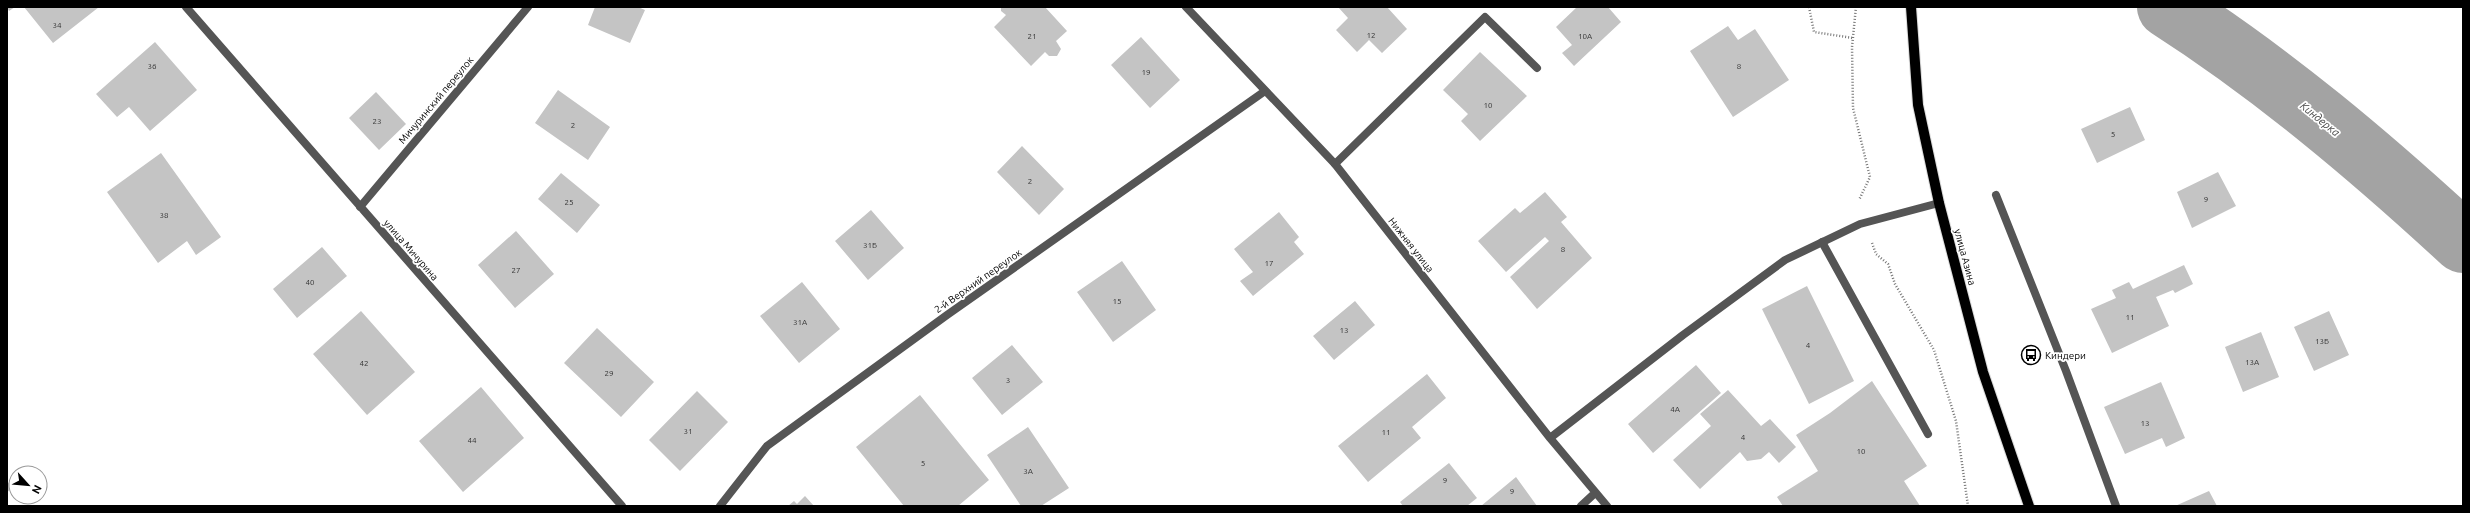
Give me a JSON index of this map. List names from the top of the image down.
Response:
{
  "streets": {
    "main road": ["улица Азина"],
    "street": [
      "Мичуринский переулок",
      "Нижняя улица",
      "улица Мичурина",
      "2-й Верхний переулок"
    ]
  },
  "crossings": [
    ["Мичуринский переулок", "улица Мичурина"],
    ["Нижняя улица", "2-й Верхний переулок"]
  ],
  "water": ["Киндерка"],
  "places": {
    "bus stop": ["Киндери"]
  },
  "house_numbers": [
    "34",
    "12",
    "21",
    "10А",
    "36",
    "8",
    "19",
    "10",
    "23",
    "2",
    "5",
    "2",
    "9",
    "25",
    "38",
    "31Б",
    "8",
    "17",
    "27",
    "40",
    "15",
    "11",
    "31А",
    "13",
    "13Б",
    "4",
    "13А",
    "42",
    "29",
    "3",
    "4А",
    "13",
    "31",
    "11",
    "4",
    "44",
    "10",
    "5",
    "3А",
    "9",
    "9"
  ],
  "north": "bottom right"
}
